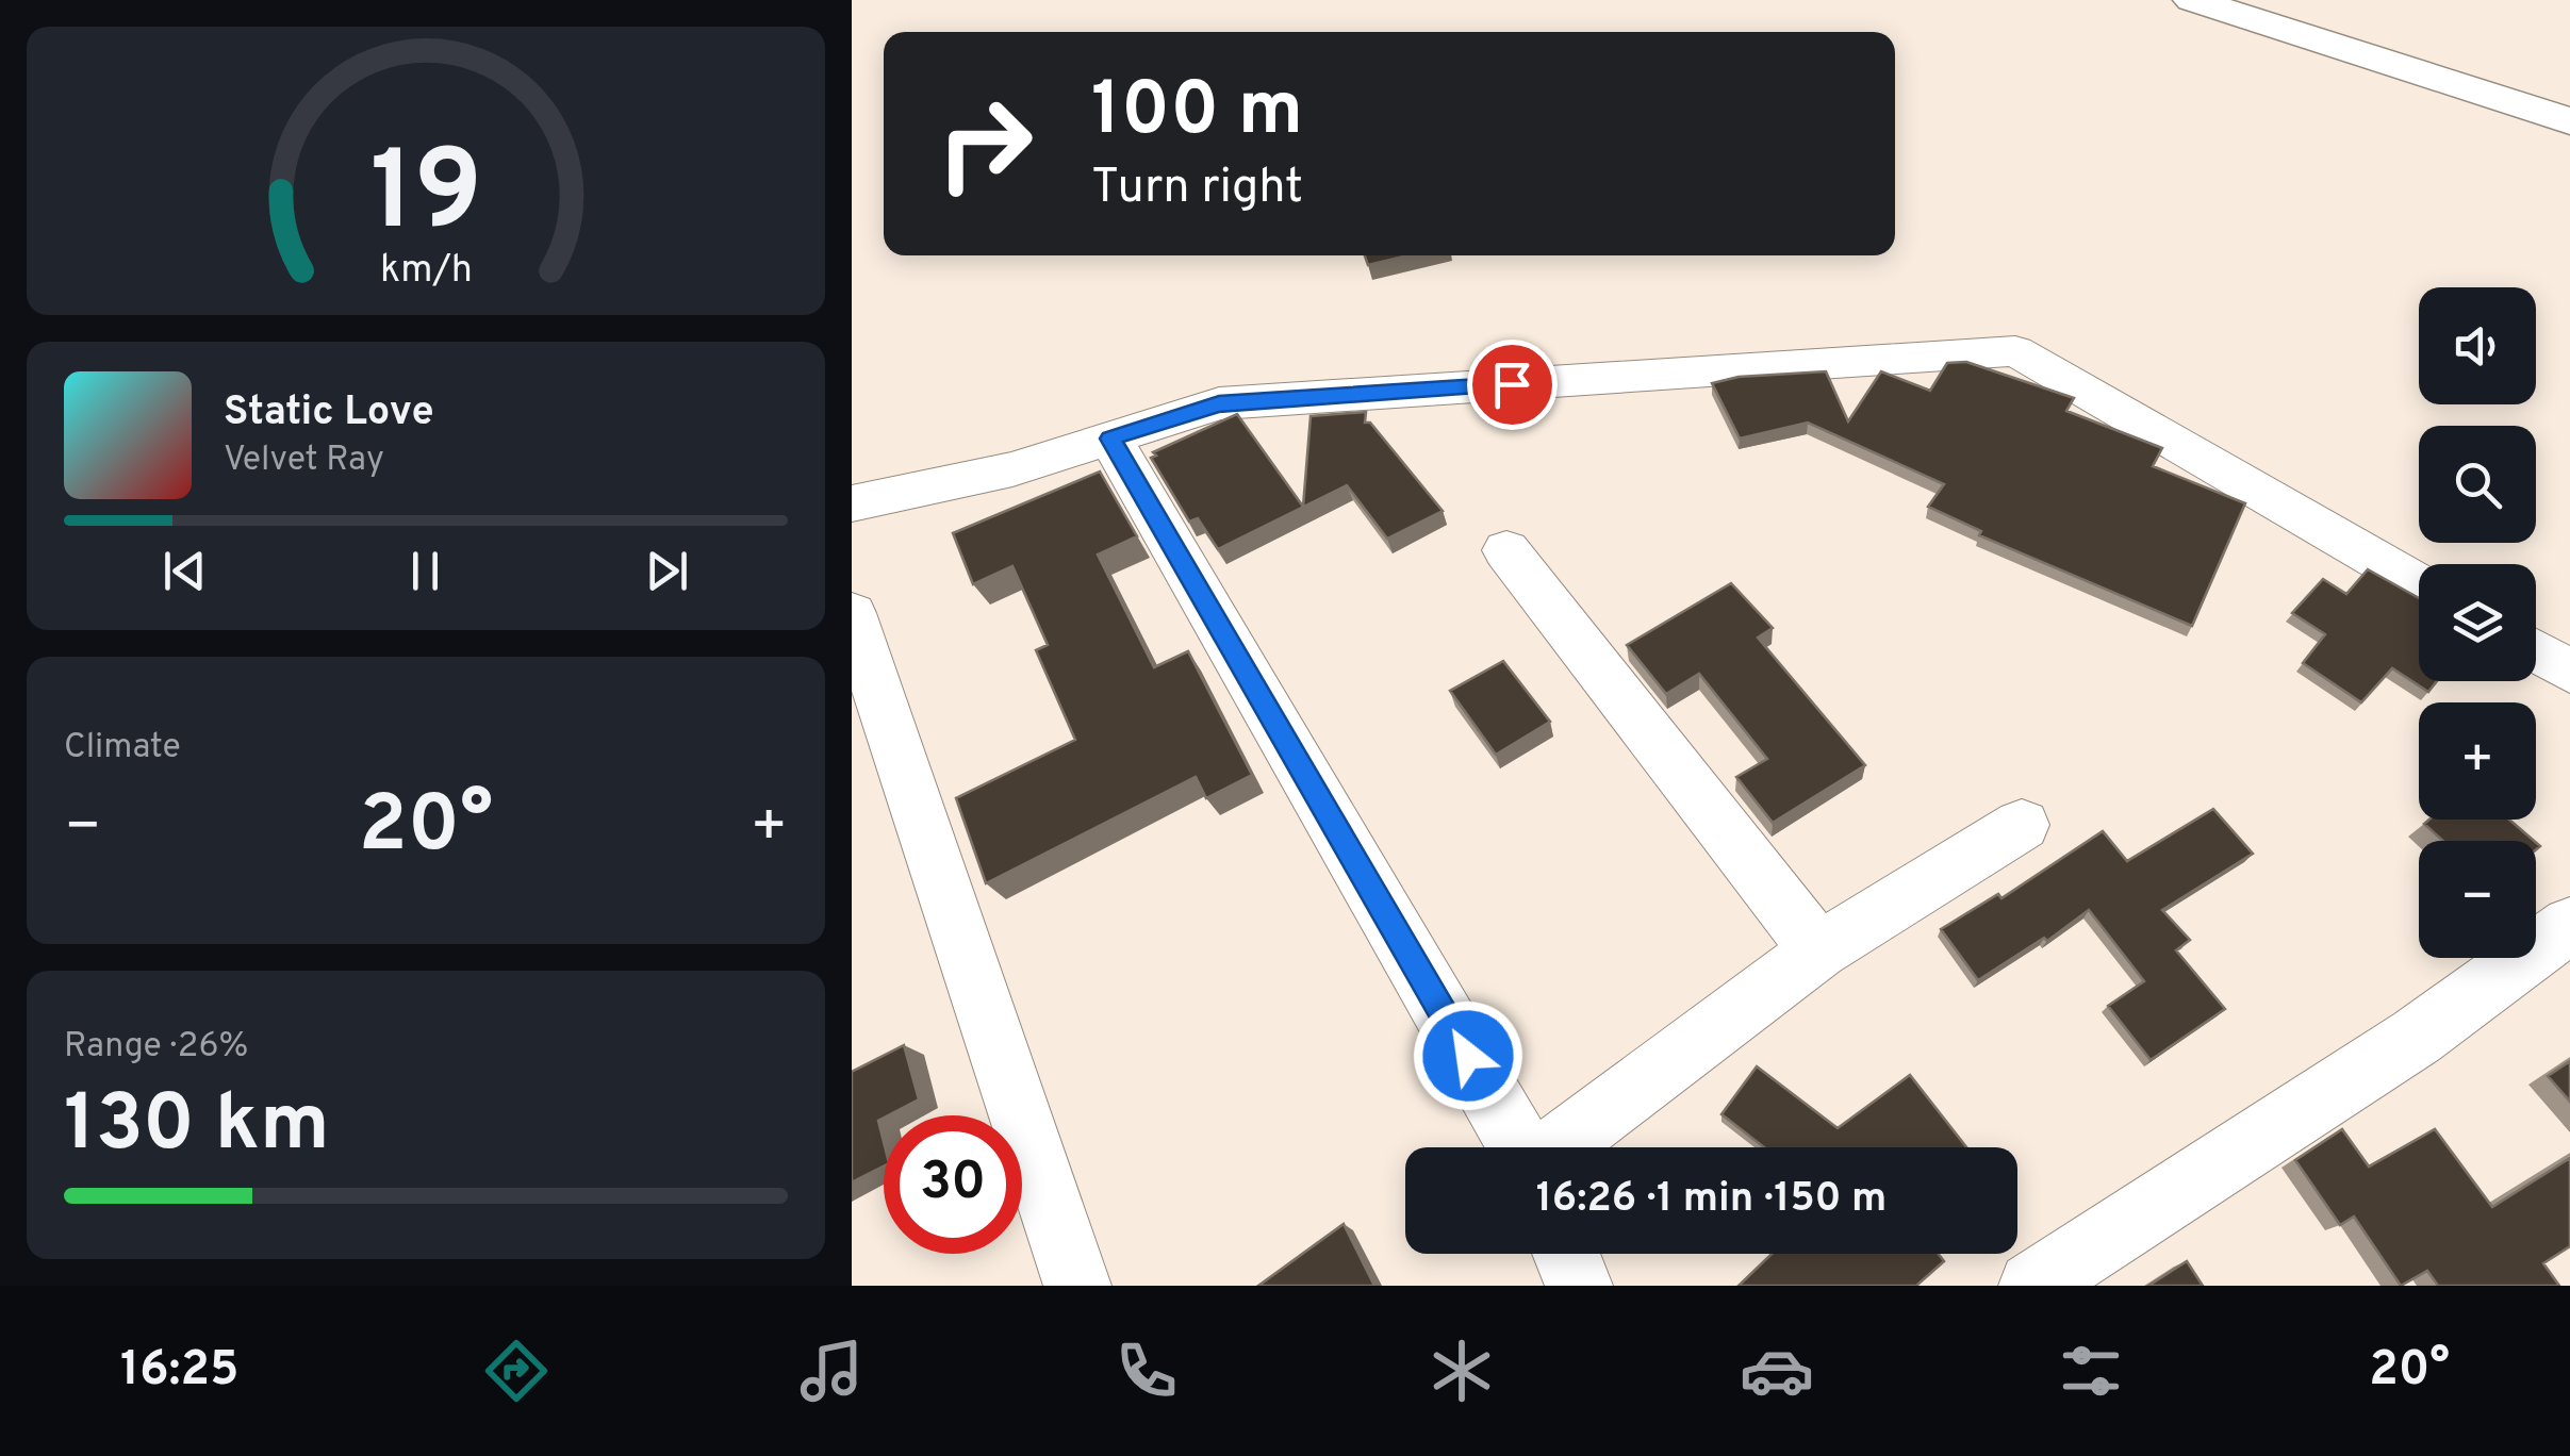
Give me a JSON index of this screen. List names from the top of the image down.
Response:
{
  "page": {
    "turn": ["100 m", "Turn right"],
    "map_buttons": ["+", "−"],
    "song": ["Static Love", "Velvet Ray"],
    "tile": [
      "Climate",
      ["Range · 26%", "130 km"]
    ],
    "heat": ["−", "20°", "+"],
    "limit": "30",
    "trip": "16:26 · 1 min · 150 m",
    "tabs": ["16:25", "20°"],
    "gauge": ["19", "km/h"]
  }
}
